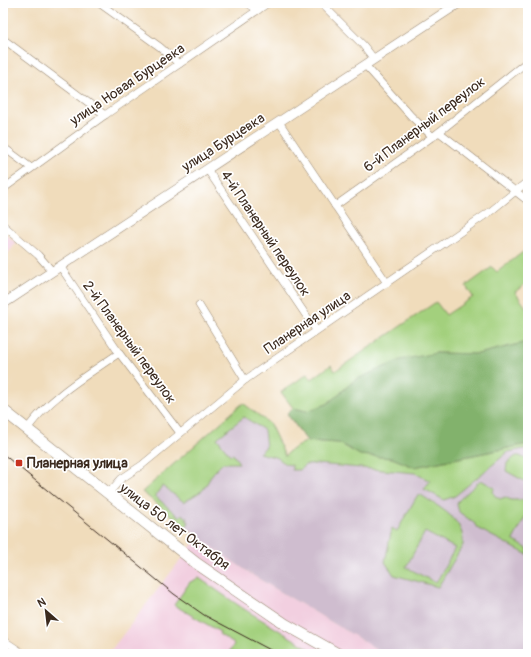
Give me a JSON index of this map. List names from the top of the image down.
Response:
{
  "streets": {
    "main road": ["улица 50 лет Октября"],
    "street": [
      "улица Новая Бурцевка",
      "6-й Планерный переулок",
      "улица Бурцевка",
      "4-й Планерный переулок",
      "Планерная улица",
      "2-й Планерный переулок"
    ]
  },
  "crossings": [
    ["улица Бурцевка", "4-й Планерный переулок"],
    ["улица Бурцевка", "2-й Планерный переулок"],
    ["4-й Планерный переулок", "Планерная улица"],
    ["Планерная улица", "2-й Планерный переулок"],
    ["Планерная улица", "улица 50 лет Октября"]
  ],
  "places": {
    "transit": ["Планерная улица"]
  },
  "north": "top left"
}
